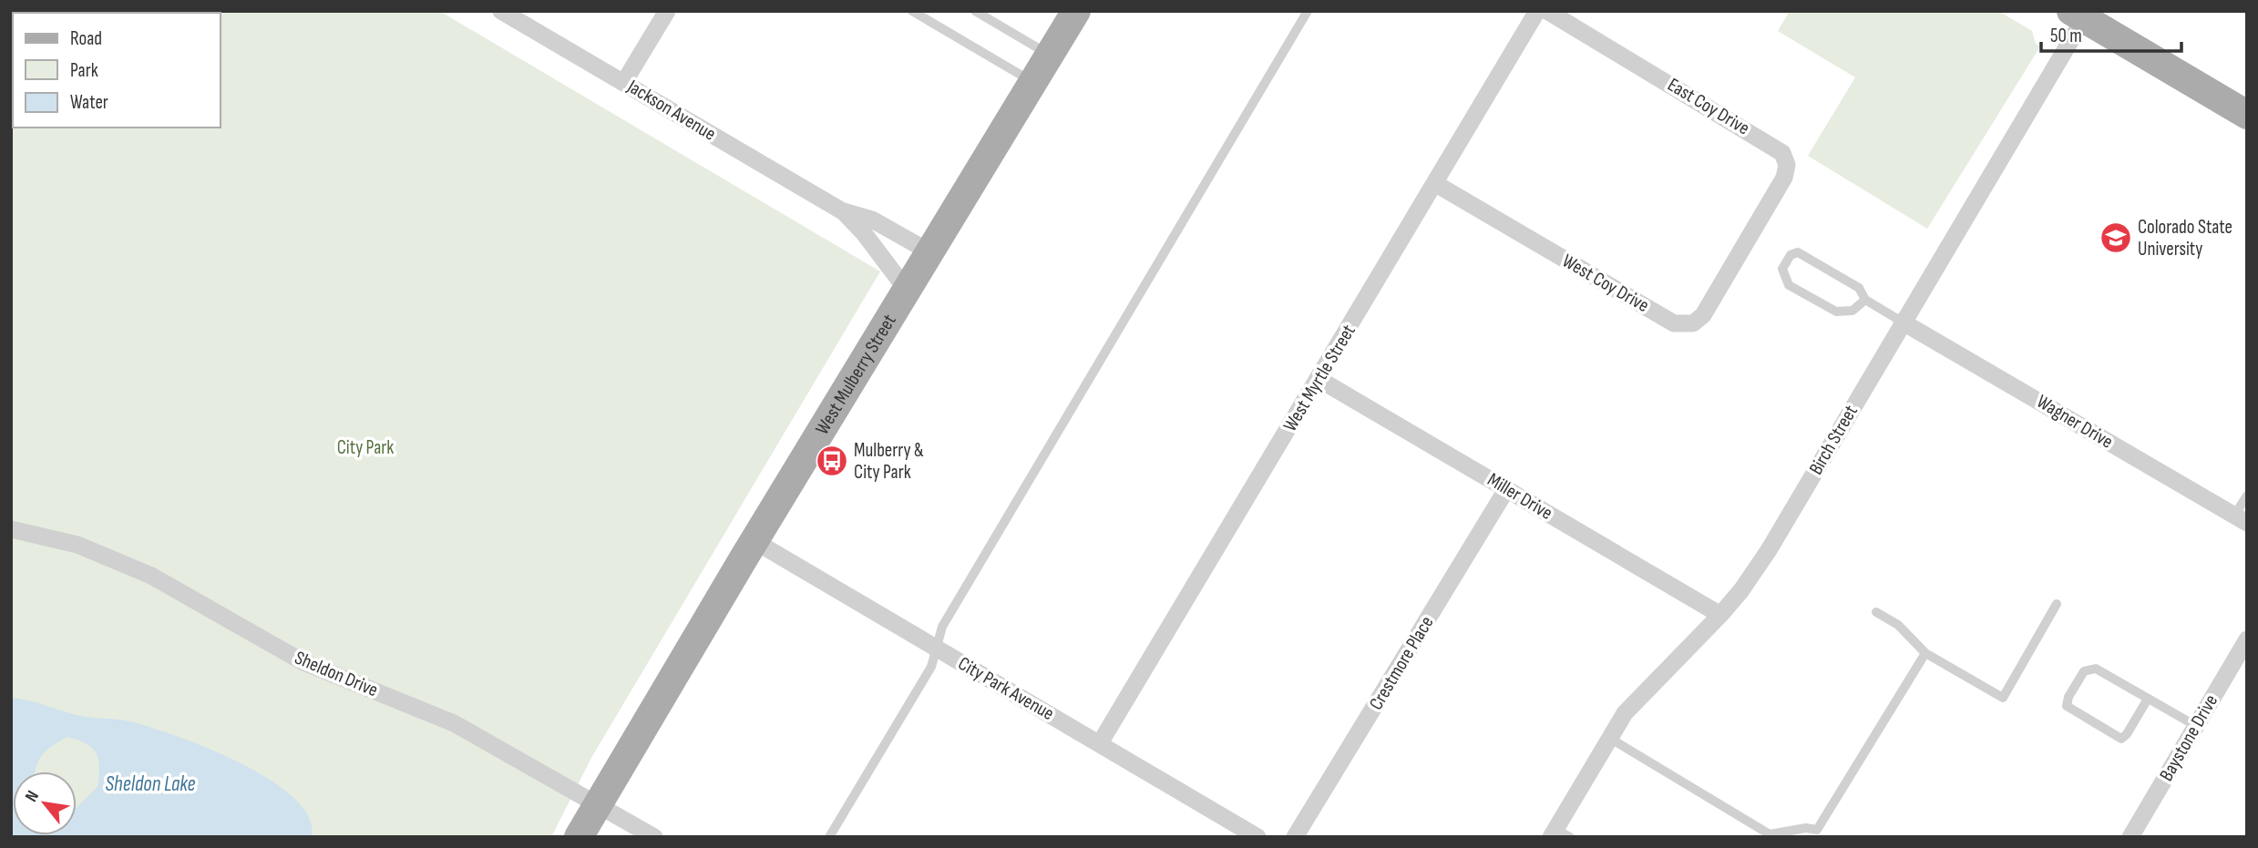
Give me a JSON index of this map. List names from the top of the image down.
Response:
{
  "streets": {
    "main road": ["West Mulberry Street"],
    "street": [
      "East Coy Drive",
      "Jackson Avenue",
      "West Coy Drive",
      "West Myrtle Street",
      "Wagner Drive",
      "Birch Street",
      "Miller Drive",
      "Crestmore Place",
      "Sheldon Drive",
      "City Park Avenue",
      "Baystone Drive"
    ]
  },
  "crossings": [
    ["East Coy Drive", "West Coy Drive"],
    ["Jackson Avenue", "West Mulberry Street"],
    ["West Coy Drive", "West Myrtle Street"],
    ["West Mulberry Street", "Sheldon Drive"],
    ["West Mulberry Street", "City Park Avenue"],
    ["West Myrtle Street", "Miller Drive"],
    ["West Myrtle Street", "City Park Avenue"],
    ["Wagner Drive", "Birch Street"],
    ["Birch Street", "Miller Drive"],
    ["Miller Drive", "Crestmore Place"]
  ],
  "water": ["Sheldon Lake"],
  "parks": ["City Park"],
  "places": {
    "school or university": ["Colorado State University"],
    "bus stop": ["Mulberry & City Park"]
  },
  "legend": ["Road", "Park", "Water"],
  "scale_bar": "50 m",
  "north": "top left"
}
